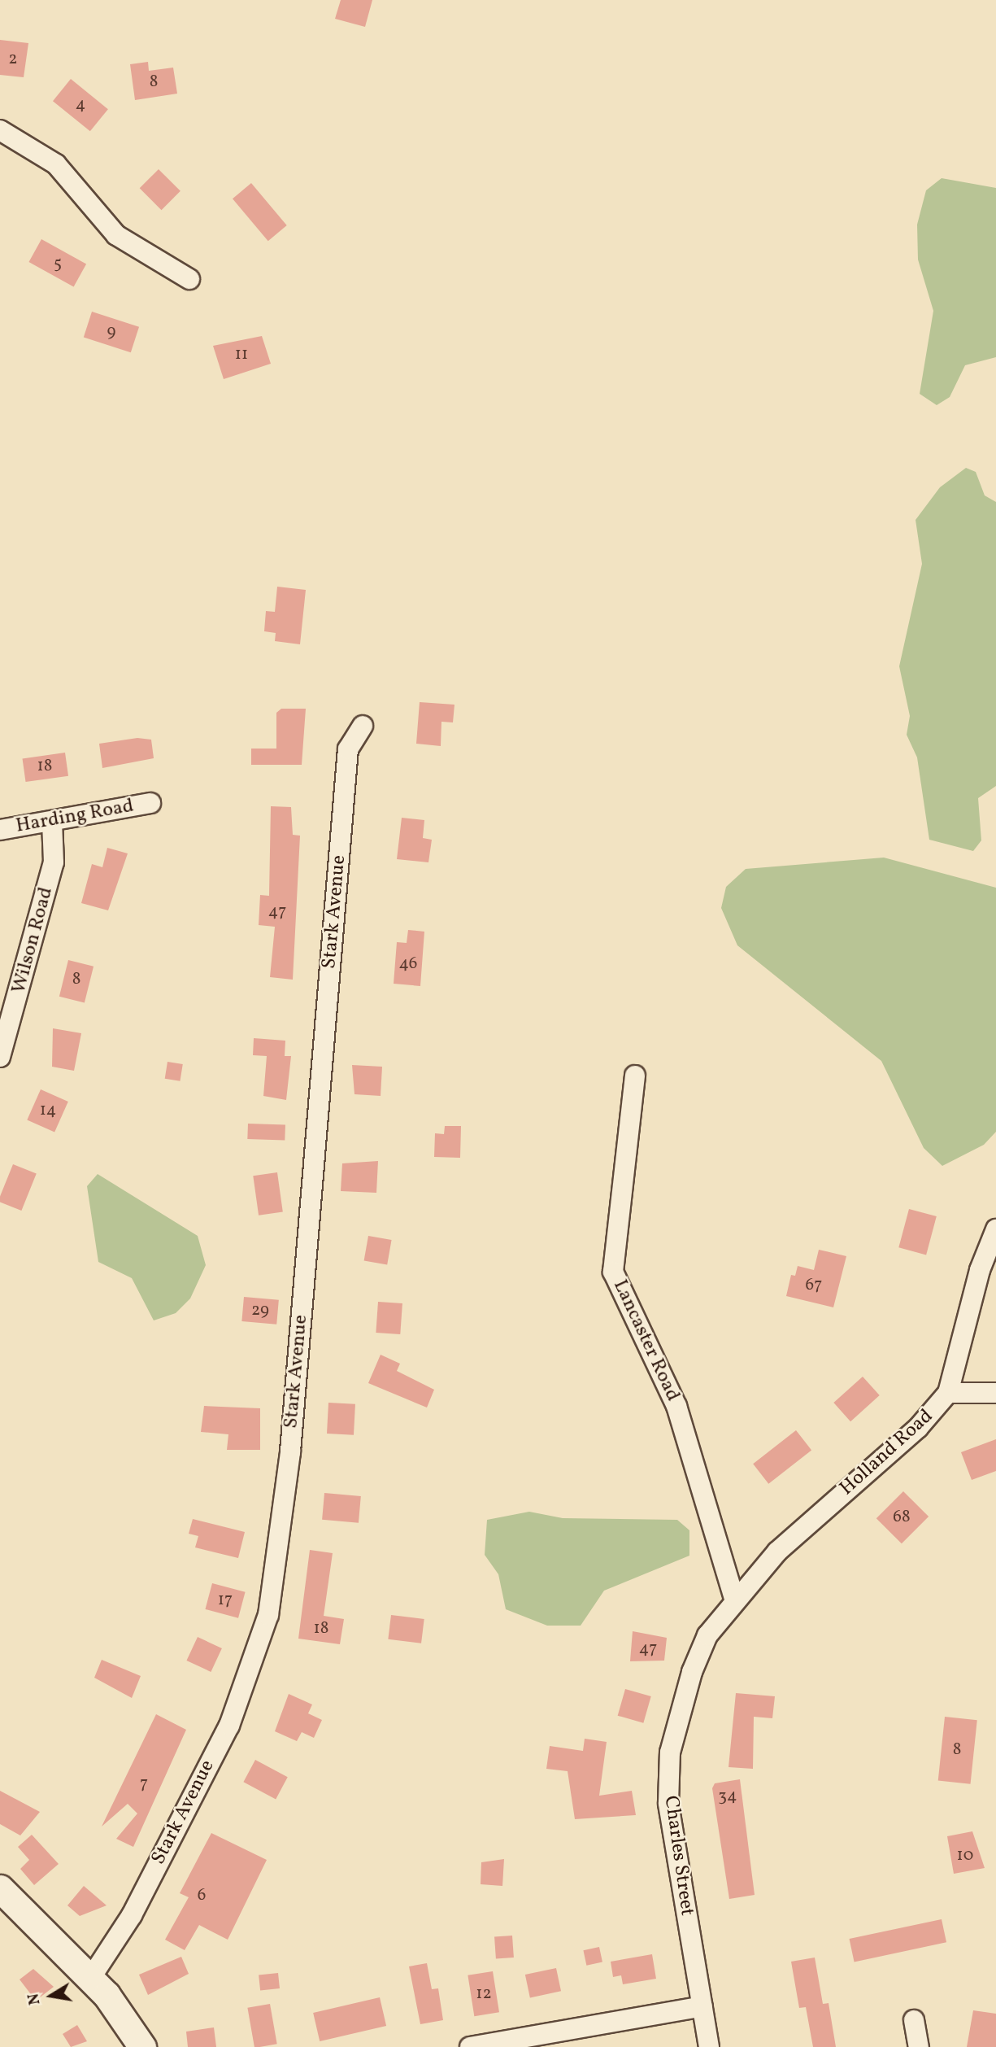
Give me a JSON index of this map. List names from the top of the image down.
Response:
{
  "streets": {
    "street": [
      "Harding Road",
      "Stark Avenue",
      "Wilson Road",
      "Lancaster Road",
      "Holland Road",
      "Charles Street"
    ]
  },
  "crossings": [
    ["Harding Road", "Wilson Road"],
    ["Lancaster Road", "Holland Road"],
    ["Holland Road", "Charles Street"]
  ],
  "house_numbers": [
    "2",
    "8",
    "4",
    "5",
    "9",
    "11",
    "18",
    "47",
    "46",
    "8",
    "14",
    "67",
    "29",
    "68",
    "17",
    "18",
    "47",
    "8",
    "7",
    "34",
    "10",
    "6",
    "12"
  ],
  "north": "left"
}
